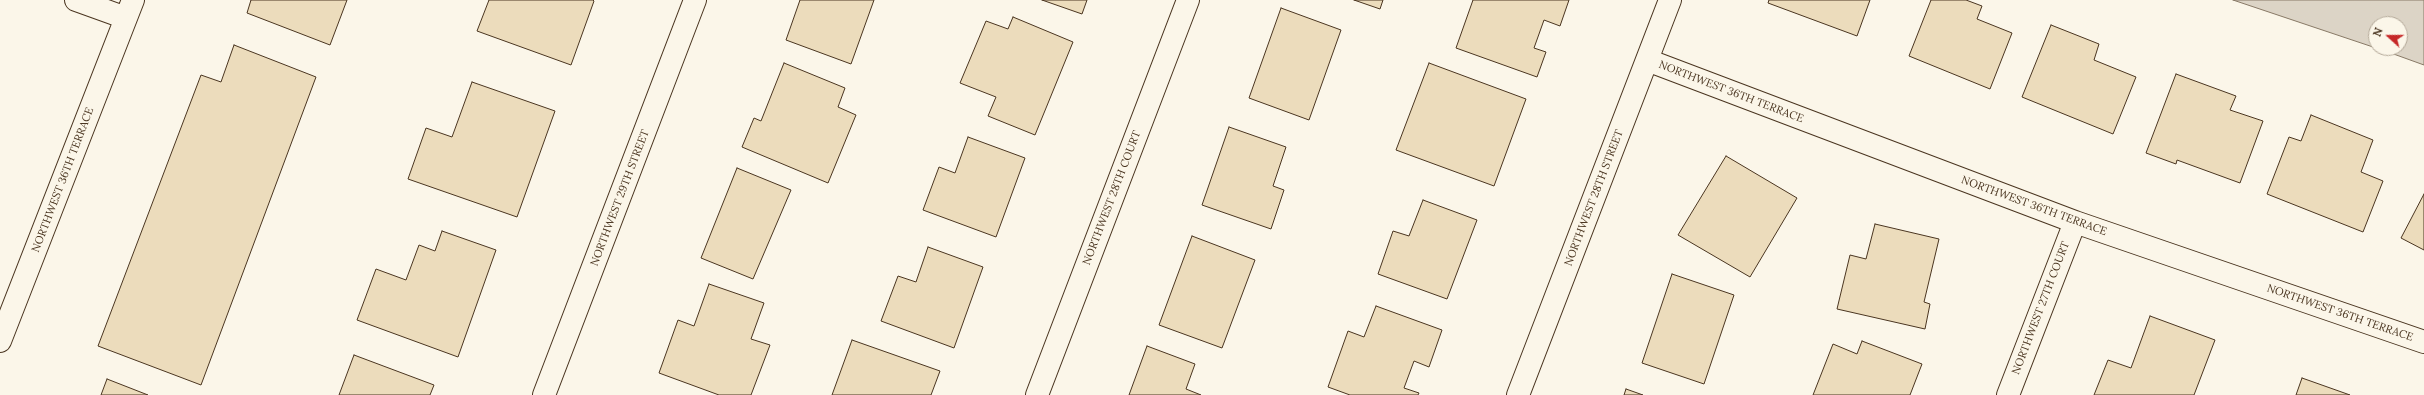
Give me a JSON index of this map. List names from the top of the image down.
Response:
{
  "streets": {
    "street": [
      "NORTHWEST 36TH TERRACE",
      "NORTHWEST 29TH STREET",
      "NORTHWEST 28TH COURT",
      "NORTHWEST 28TH STREET",
      "NORTHWEST 27TH COURT"
    ]
  },
  "crossings": [
    ["NORTHWEST 36TH TERRACE", "NORTHWEST 28TH STREET"],
    ["NORTHWEST 36TH TERRACE", "NORTHWEST 27TH COURT"]
  ],
  "north": "left"
}
